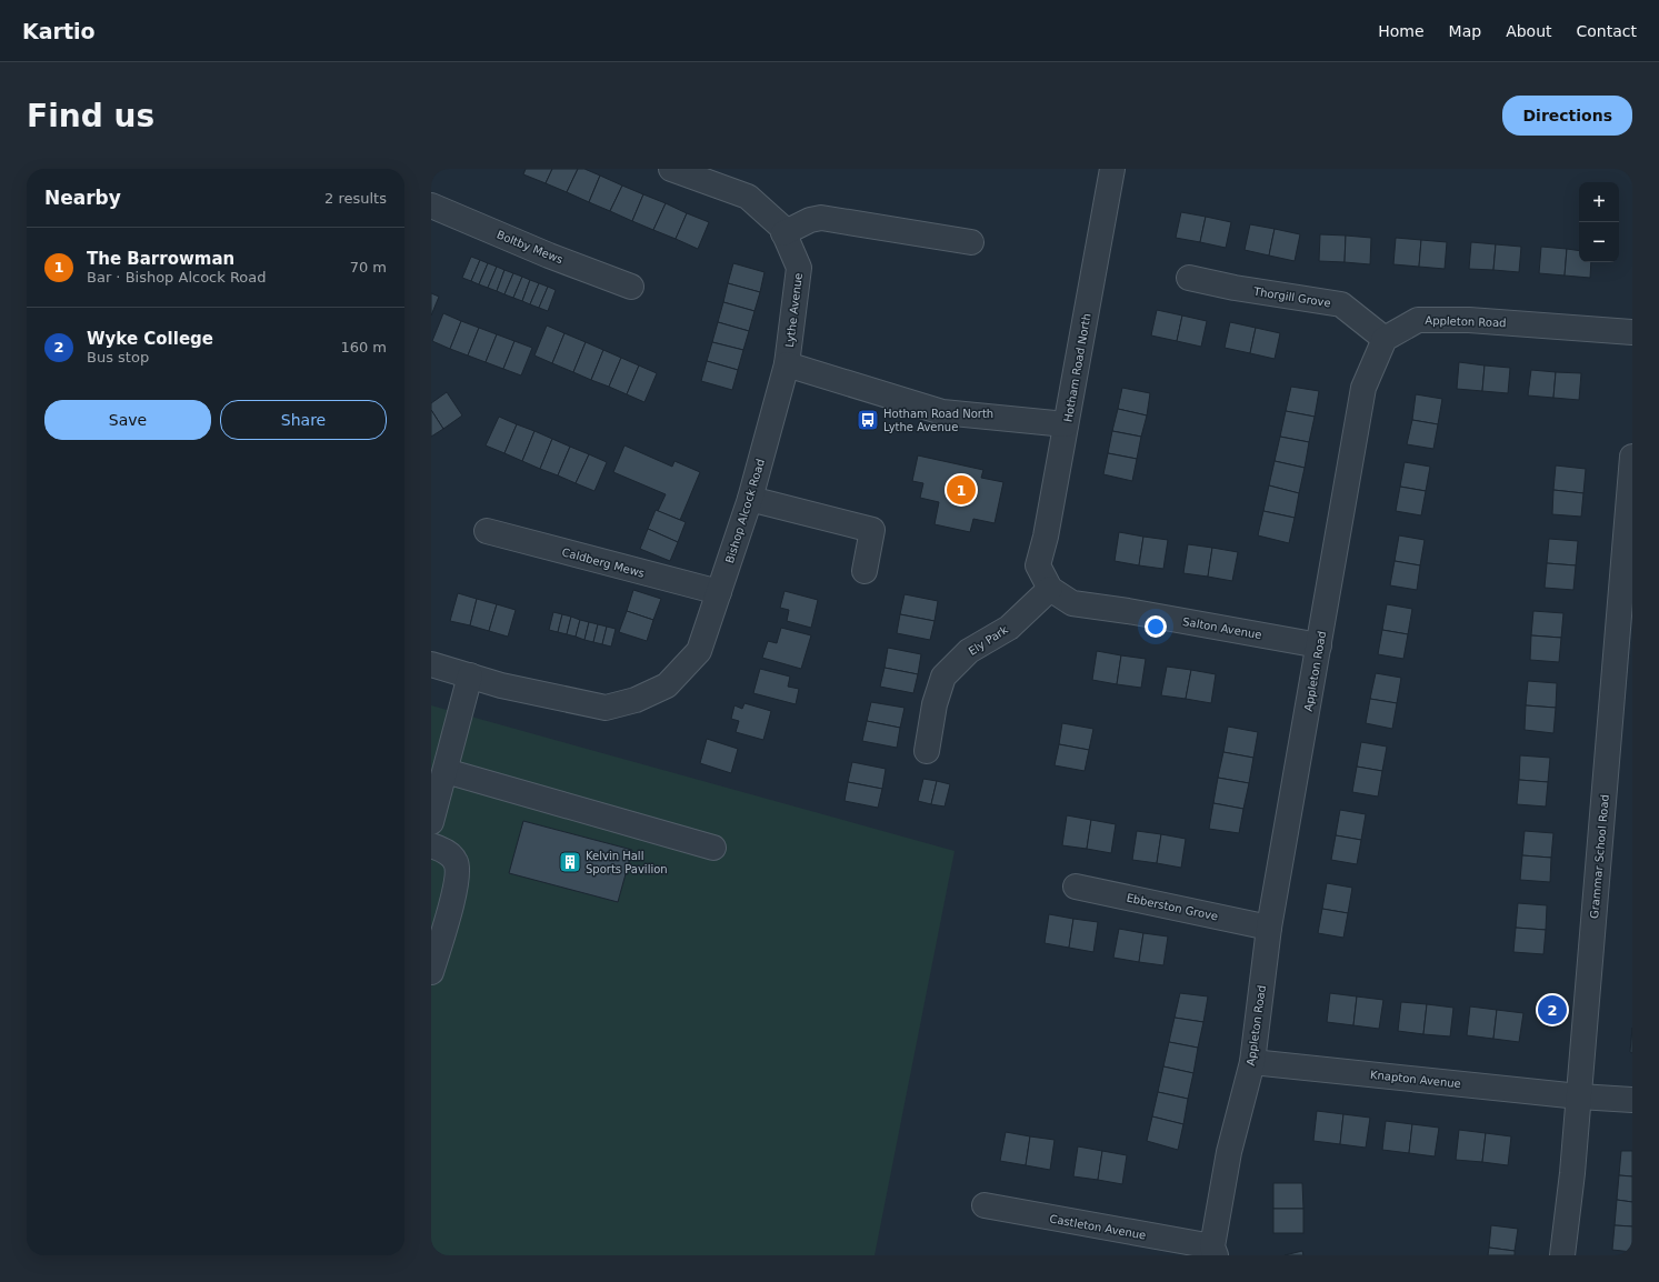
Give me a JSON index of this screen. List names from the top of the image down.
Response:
{
  "streets": {
    "street": [
      "Boltby Mews",
      "Thorgill Grove",
      "Lythe Avenue",
      "Appleton Road",
      "Hotham Road North",
      "Bishop Alcock Road",
      "Caldberg Mews",
      "Salton Avenue",
      "Ely Park",
      "Grammar School Road",
      "Ebberston Grove",
      "Knapton Avenue",
      "Castleton Avenue"
    ]
  },
  "crossings": [
    ["Thorgill Grove", "Appleton Road"],
    ["Lythe Avenue", "Bishop Alcock Road"],
    ["Appleton Road", "Salton Avenue"],
    ["Appleton Road", "Ebberston Grove"],
    ["Appleton Road", "Knapton Avenue"],
    ["Appleton Road", "Castleton Avenue"],
    ["Hotham Road North", "Salton Avenue"],
    ["Bishop Alcock Road", "Caldberg Mews"],
    ["Salton Avenue", "Ely Park"],
    ["Grammar School Road", "Knapton Avenue"]
  ],
  "places": {
    "bus stop": ["Hotham Road North Lythe Avenue"],
    "building": ["Kelvin Hall Sports Pavilion"]
  },
  "page": {
    "header": "Kartio",
    "nav": [
      "Home",
      "Map",
      "About",
      "Contact"
    ],
    "buttons": [
      "Directions",
      ["Save", "Share"]
    ],
    "title": "Find us",
    "heading": ["Nearby", "2 results"],
    "map_buttons": ["+", "−"],
    "list": [
      {
        "mark": "1",
        "name": "The Barrowman",
        "note": "Bar · Bishop Alcock Road",
        "value": "70 m"
      },
      {
        "mark": "2",
        "name": "Wyke College",
        "note": "Bus stop",
        "value": "160 m"
      }
    ],
    "pins": ["1", "2"]
  }
}
